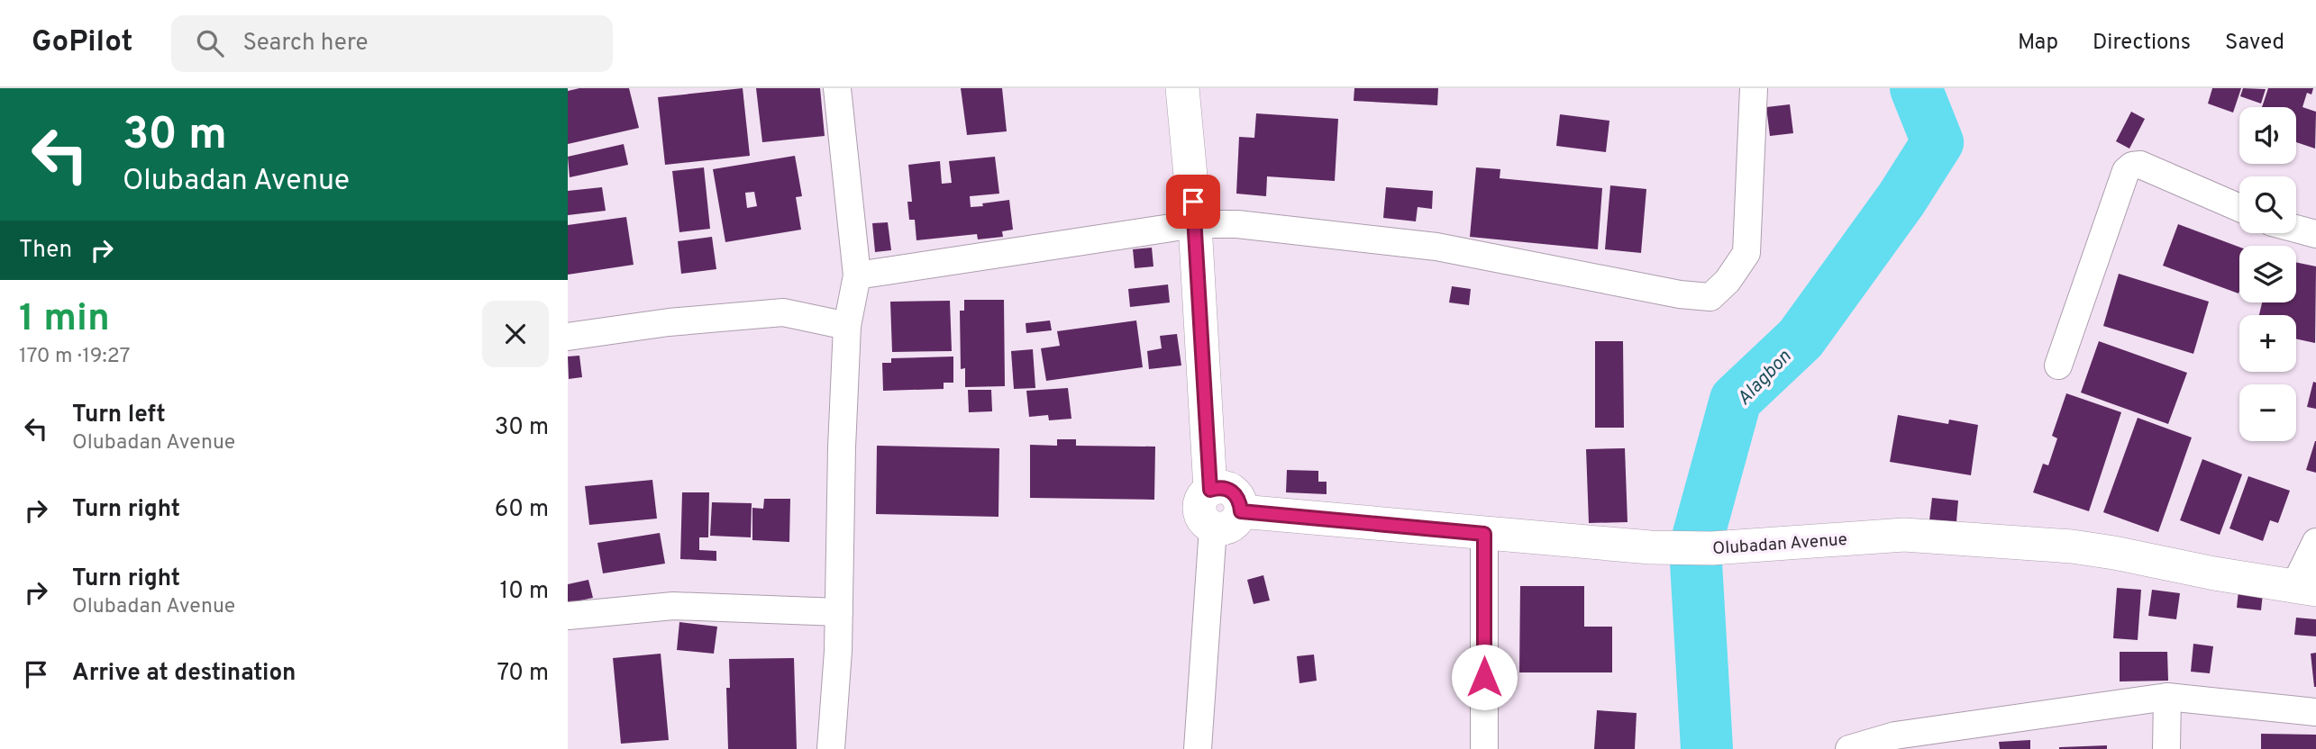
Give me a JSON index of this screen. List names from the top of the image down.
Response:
{
  "streets": {
    "street": ["Olubadan Avenue"]
  },
  "water": ["Alagbon"],
  "page": {
    "header": "GoPilot",
    "search": "Search here",
    "nav": ["Map", "Directions", "Saved"],
    "turn": ["30 m", "Olubadan Avenue"],
    "map_buttons": ["+", "−"],
    "then": "Then",
    "heading": ["1 min", "170 m · 19:27"],
    "list": [
      {
        "name": "Turn left",
        "note": "Olubadan Avenue",
        "value": "30 m"
      },
      {
        "name": "Turn right",
        "value": "60 m"
      },
      {
        "name": "Turn right",
        "note": "Olubadan Avenue",
        "value": "10 m"
      },
      {
        "name": "Arrive at destination",
        "value": "70 m"
      }
    ]
  }
}
